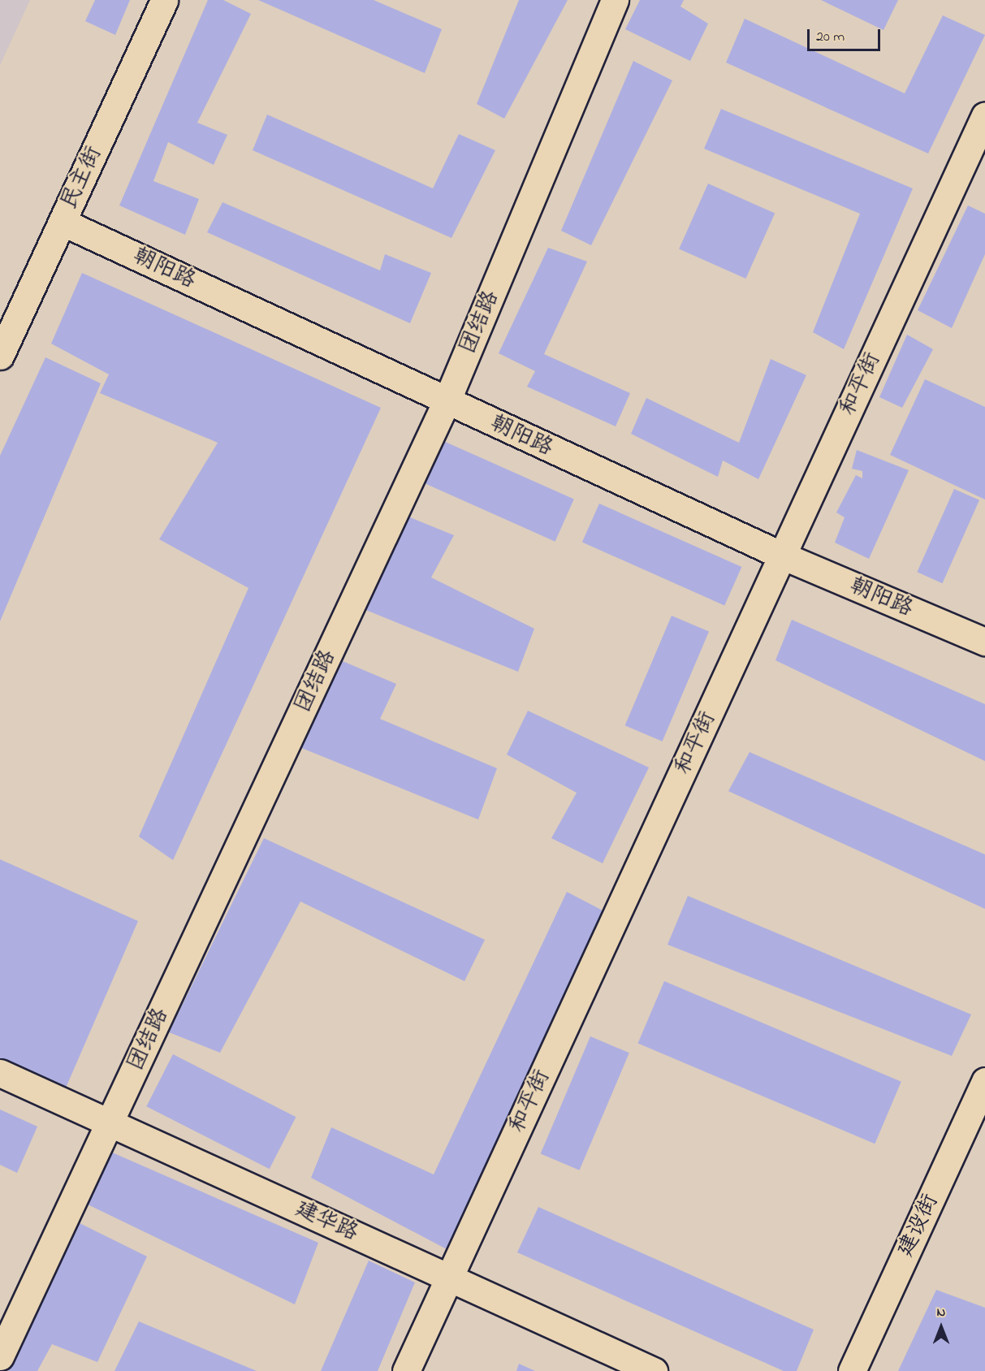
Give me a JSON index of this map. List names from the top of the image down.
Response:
{
  "streets": {
    "street": [
      "民主街",
      "朝阳路",
      "团结路",
      "和平街",
      "建华路",
      "建设街"
    ]
  },
  "crossings": [
    ["民主街", "朝阳路"],
    ["朝阳路", "团结路"],
    ["朝阳路", "和平街"],
    ["团结路", "建华路"],
    ["和平街", "建华路"]
  ],
  "scale_bar": "20 m",
  "north": "top"
}
